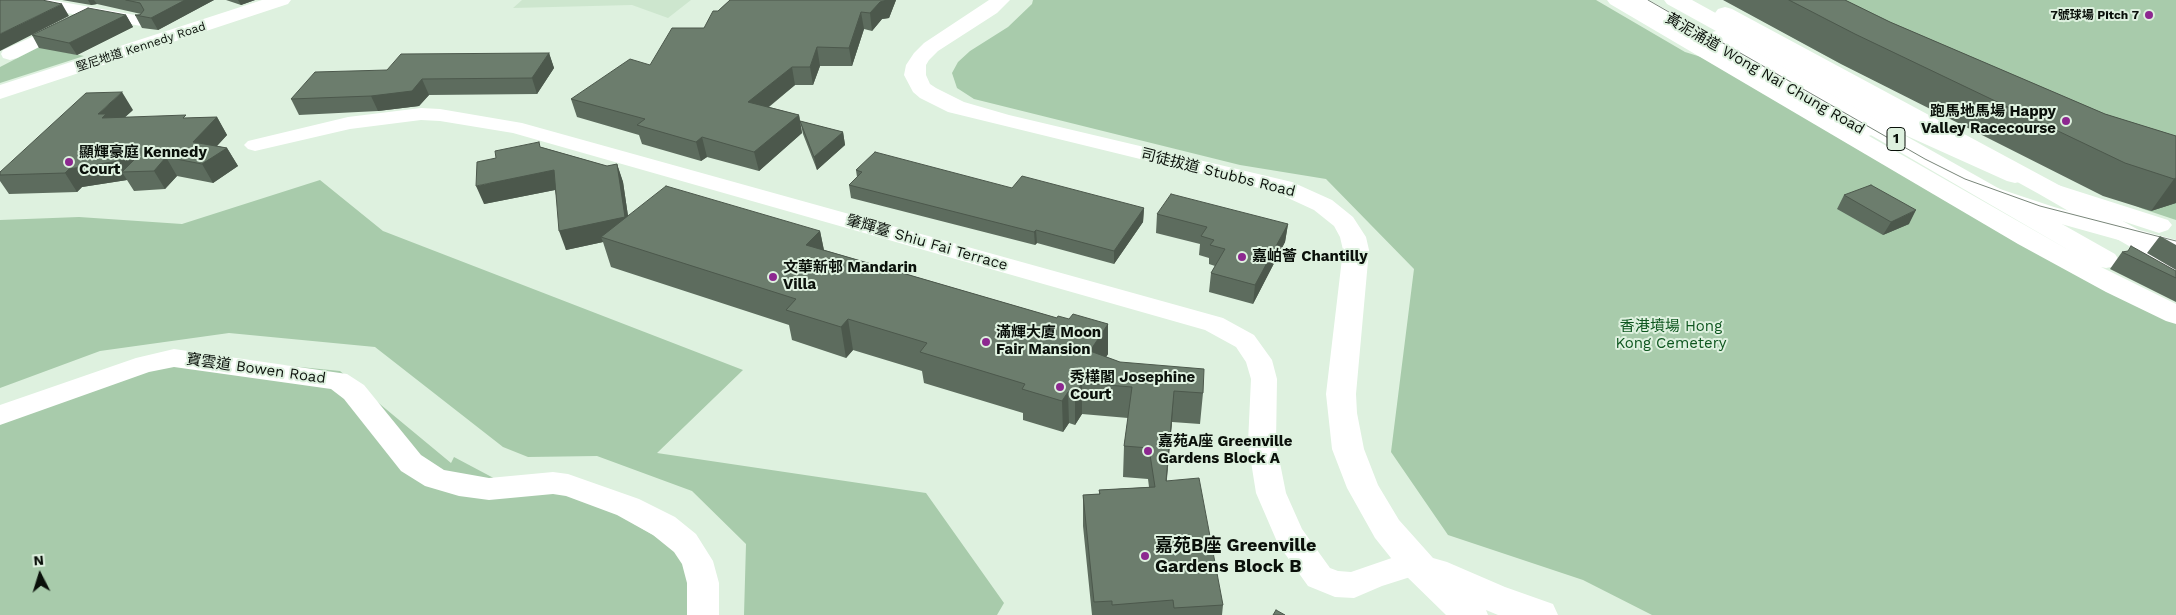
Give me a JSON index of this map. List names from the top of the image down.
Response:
{
  "streets": {
    "main road": [
      "堅尼地道 Kennedy Road",
      "黃泥涌道 Wong Nai Chung Road",
      "1",
      "司徒拔道 Stubbs Road"
    ],
    "street": ["肇輝臺 Shiu Fai Terrace", "寶雲道 Bowen Road"]
  },
  "crossings": [
    ["黃泥涌道 Wong Nai Chung Road", "1"],
    ["司徒拔道 Stubbs Road", "肇輝臺 Shiu Fai Terrace"]
  ],
  "parks": ["香港墳場 Hong Kong Cemetery"],
  "places": [
    "7號球場 Pitch 7",
    "跑馬地馬場 Happy Valley Racecourse",
    "顯輝豪庭 Kennedy Court",
    "嘉岶薈 Chantilly",
    "文華新邨 Mandarin Villa",
    "滿輝大廈 Moon Fair Mansion",
    "秀樺閣 Josephine Court",
    "嘉苑A座 Greenville Gardens Block A",
    "嘉苑B座 Greenville Gardens Block B"
  ],
  "north": "top"
}
